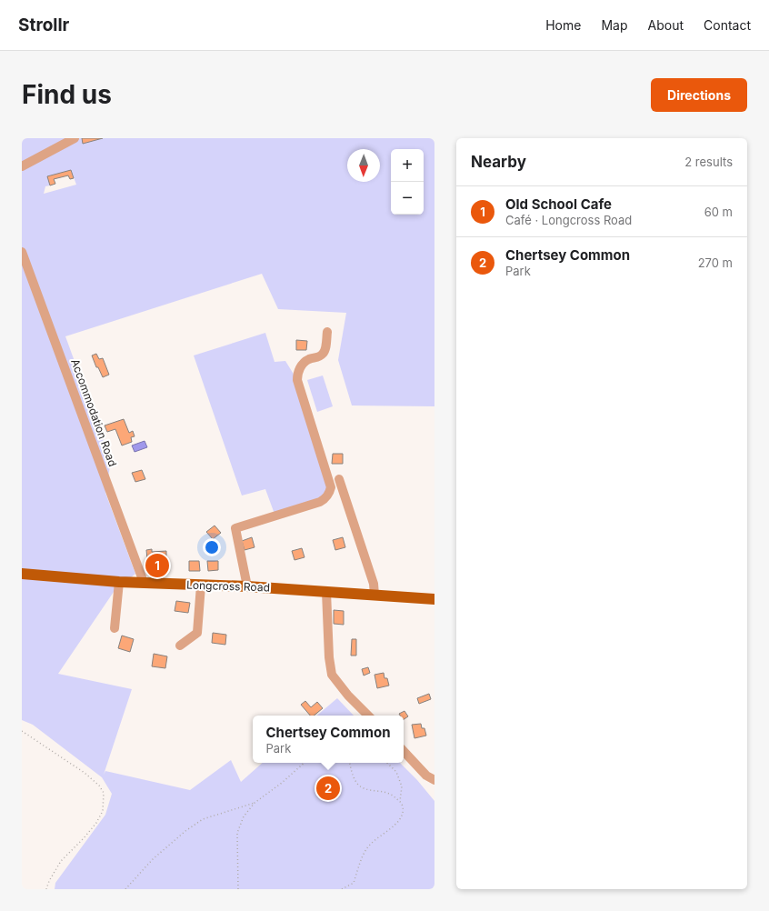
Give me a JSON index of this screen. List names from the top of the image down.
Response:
{
  "streets": {
    "main road": ["Longcross Road"],
    "street": ["Accommodation Road"]
  },
  "crossings": [
    ["Accommodation Road", "Longcross Road"]
  ],
  "north": "bottom",
  "page": {
    "header": "Strollr",
    "nav": [
      "Home",
      "Map",
      "About",
      "Contact"
    ],
    "buttons": "Directions",
    "title": "Find us",
    "heading": ["Nearby", "2 results"],
    "map_buttons": ["+", "−"],
    "list": [
      {
        "mark": "1",
        "name": "Old School Cafe",
        "note": "Café · Longcross Road",
        "value": "60 m"
      },
      {
        "mark": "2",
        "name": "Chertsey Common",
        "note": "Park",
        "value": "270 m"
      }
    ],
    "pins": ["1", "2"],
    "popup": ["Chertsey Common", "Park"]
  }
}
